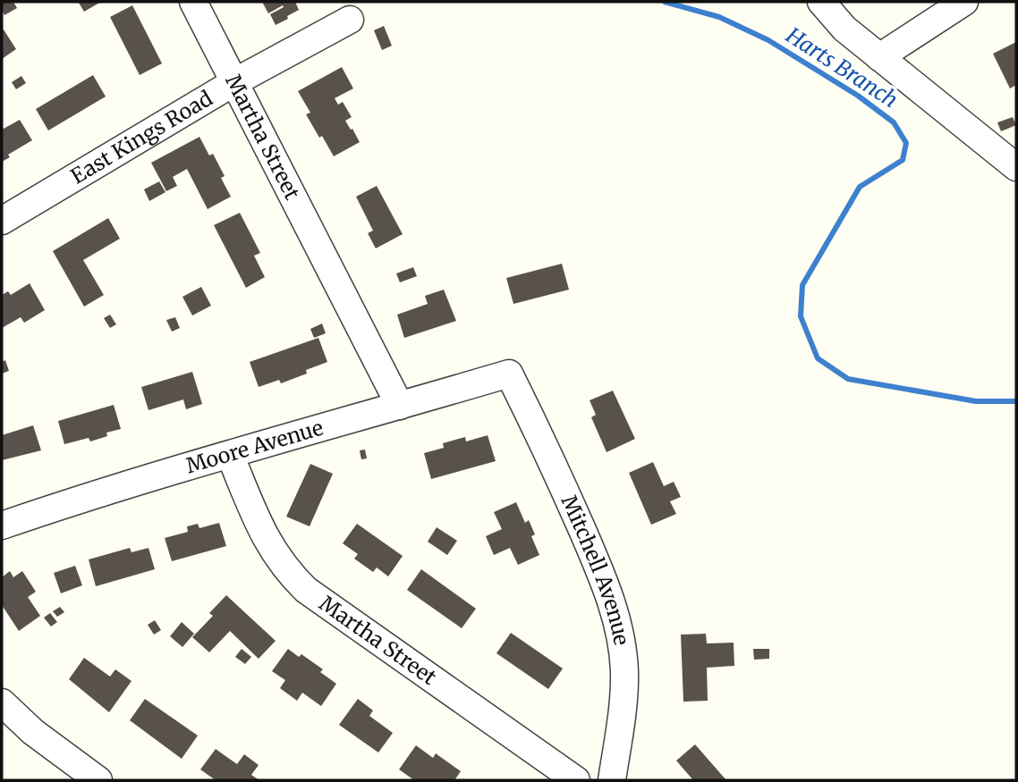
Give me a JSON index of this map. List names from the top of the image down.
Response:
{
  "streets": {
    "street": [
      "East Kings Road",
      "Martha Street",
      "Moore Avenue",
      "Mitchell Avenue"
    ]
  },
  "crossings": [
    ["East Kings Road", "Martha Street"],
    ["Martha Street", "Moore Avenue"],
    ["Moore Avenue", "Mitchell Avenue"]
  ],
  "water": ["Harts Branch"]
}
